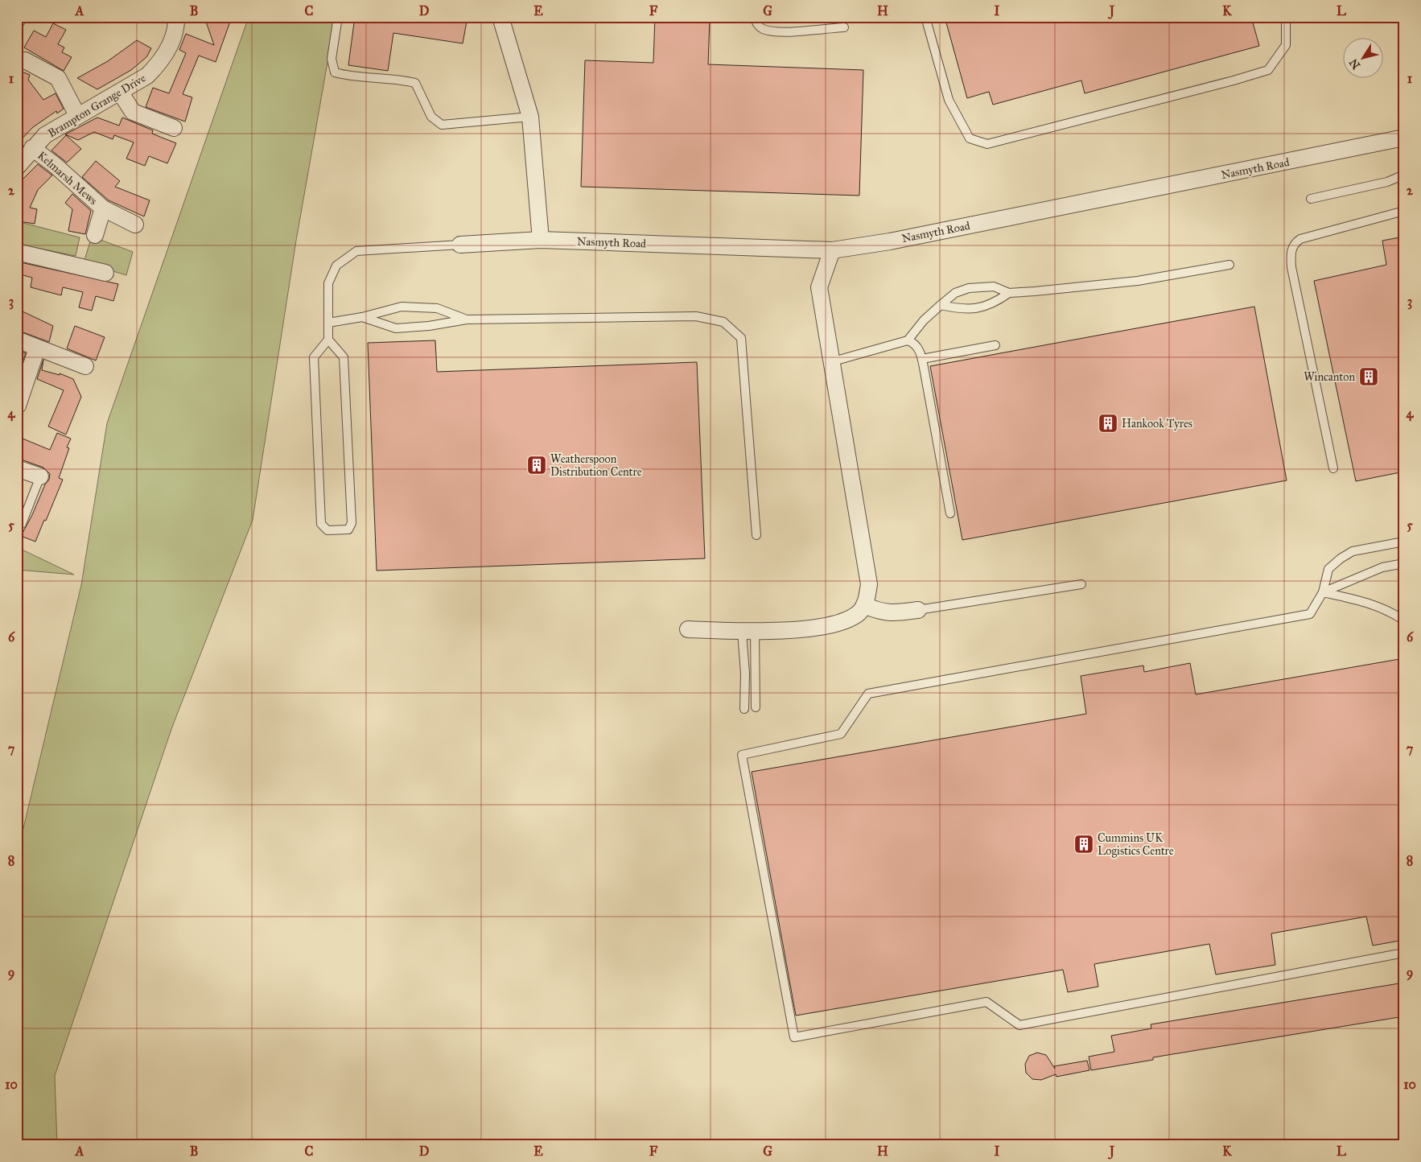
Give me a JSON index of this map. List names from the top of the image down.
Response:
{
  "streets": {
    "street": ["Brampton Grange Drive", "Nasmyth Road", "Kelmarsh Mews"]
  },
  "crossings": [
    ["Brampton Grange Drive", "Kelmarsh Mews"]
  ],
  "places": {
    "building": [
      "Wincanton",
      "Hankook Tyres",
      "Weatherspoon Distribution Centre",
      "Cummins UK Logistics Centre"
    ]
  },
  "north": "bottom left",
  "grid": {
    "columns": [
      "A",
      "B",
      "C",
      "D",
      "E",
      "F",
      "G",
      "H",
      "I",
      "J",
      "K",
      "L"
    ],
    "rows": [
      "1",
      "2",
      "3",
      "4",
      "5",
      "6",
      "7",
      "8",
      "9",
      "10"
    ]
  }
}
